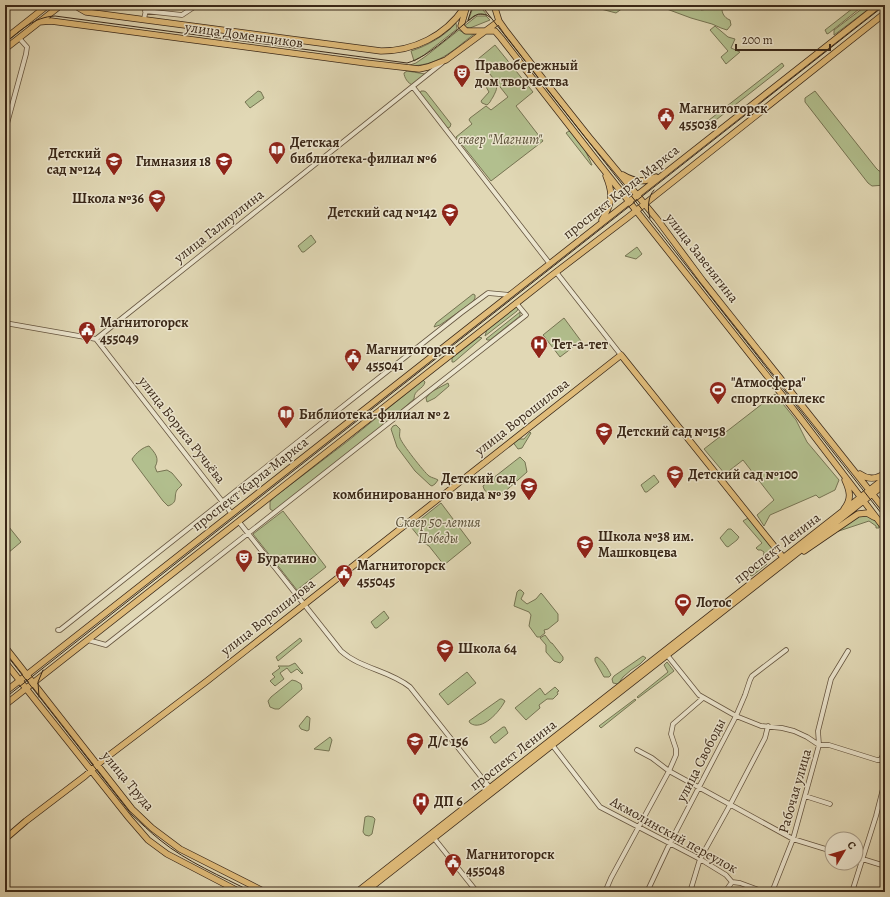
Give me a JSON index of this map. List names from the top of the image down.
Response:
{
  "streets": {
    "main road": [
      "улица Доменщиков",
      "проспект Карла Маркса",
      "улица Галиуллина",
      "улица Завенягина",
      "улица Ворошилова",
      "улица Бориса Ручьёва",
      "проспект Ленина",
      "улица Труда"
    ],
    "street": ["улица Свободы", "Рабочая улица", "Акмолинский переулок"]
  },
  "crossings": [
    ["улица Доменщиков", "улица Галиуллина"],
    ["проспект Карла Маркса", "улица Завенягина"],
    ["проспект Карла Маркса", "улица Бориса Ручьёва"],
    ["проспект Карла Маркса", "улица Труда"],
    ["улица Галиуллина", "улица Завенягина"],
    ["улица Галиуллина", "улица Бориса Ручьёва"],
    ["улица Завенягина", "проспект Ленина"],
    ["улица Ворошилова", "улица Бориса Ручьёва"],
    ["улица Ворошилова", "улица Труда"],
    ["улица Бориса Ручьёва", "проспект Ленина"],
    ["проспект Ленина", "Акмолинский переулок"],
    ["улица Свободы", "Акмолинский переулок"]
  ],
  "parks": ["сквер \"Магнит\"", "Сквер 50-летия Победы"],
  "places": {
    "theatre": ["Правобережный дом творчества", "Буратино"],
    "public building": [
      "Магнитогорск 455038",
      "Магнитогорск 455049",
      "Магнитогорск 455041",
      "Магнитогорск 455045",
      "Магнитогорск 455048"
    ],
    "library": ["Детская библиотека-филиал №6", "Библиотека-филиал № 2"],
    "school or university": [
      "Детский сад №124",
      "Гимназия 18",
      "Школа №36",
      "Детский сад №142",
      "Детский сад №158",
      "Детский сад №100",
      "Детский сад комбинированного вида № 39",
      "Школа №38 им. Машковцева",
      "Школа 64",
      "Д/с 156"
    ],
    "hospital": ["Тет-а-тет", "ДП 6"],
    "sports": ["\"Атмосфера\" спорткомплекс", "Лотос"]
  },
  "scale_bar": "200 m",
  "north": "top right"
}
